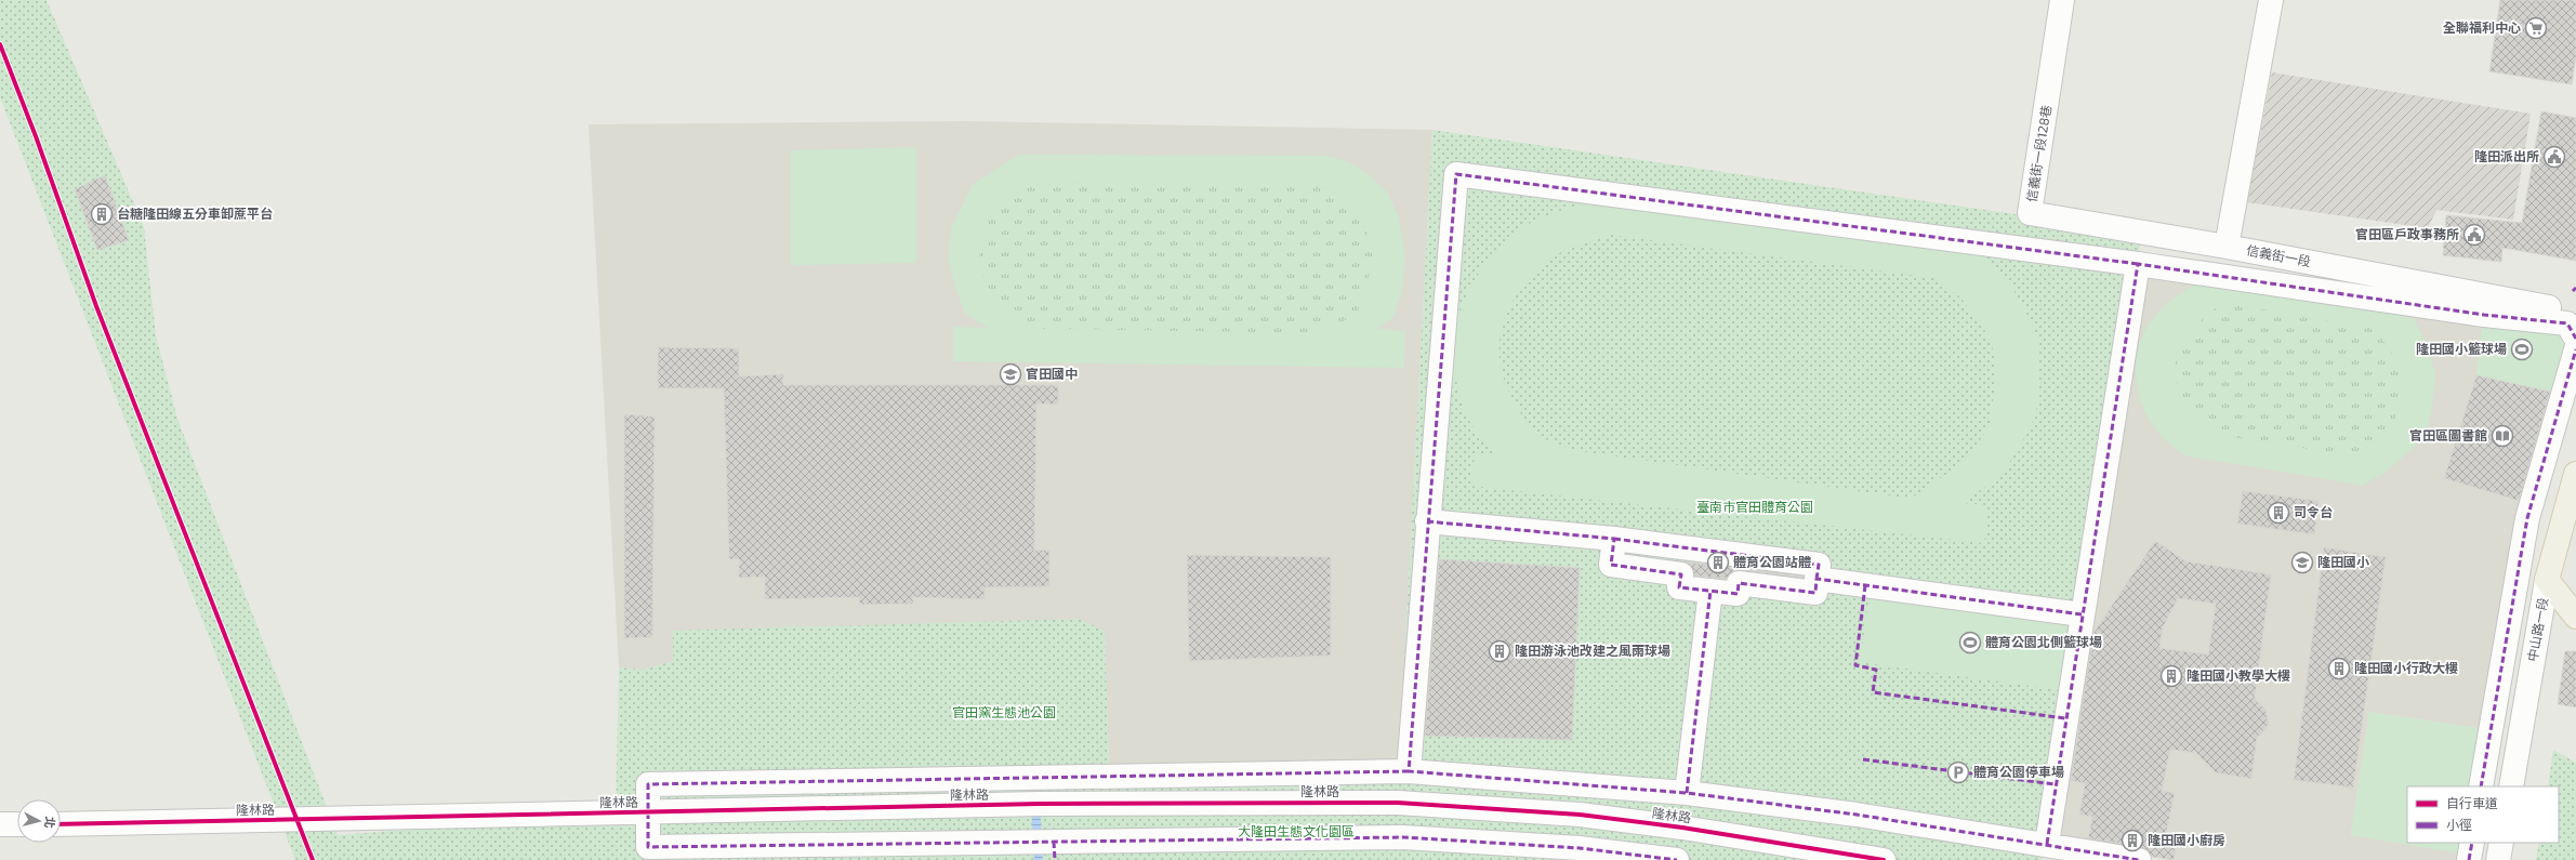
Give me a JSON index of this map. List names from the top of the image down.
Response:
{
  "streets": {
    "main road": ["中山路一段"],
    "street": ["信義街一段128巷", "信義街一段", "隆林路"]
  },
  "crossings": [
    ["信義街一段128巷", "信義街一段"]
  ],
  "parks": ["臺南市官田體育公園", "官田窯生態池公園", "大隆田生態文化園區"],
  "places": {
    "supermarket": ["全聯福利中心"],
    "public building": ["隆田派出所", "官田區戶政事務所"],
    "building": [
      "台糖隆田線五分車卸蔗平台",
      "司令台",
      "體育公園站體",
      "隆田游泳池改建之風雨球場",
      "隆田國小行政大樓",
      "隆田國小教學大樓",
      "隆田國小廚房"
    ],
    "sports": ["隆田國小籃球場", "體育公園北側籃球場"],
    "school or university": ["官田國中", "隆田國小"],
    "library": ["官田區圖書館"],
    "parking": ["體育公園停車場"]
  },
  "legend": ["自行車道", "小徑"],
  "north": "right"
}
